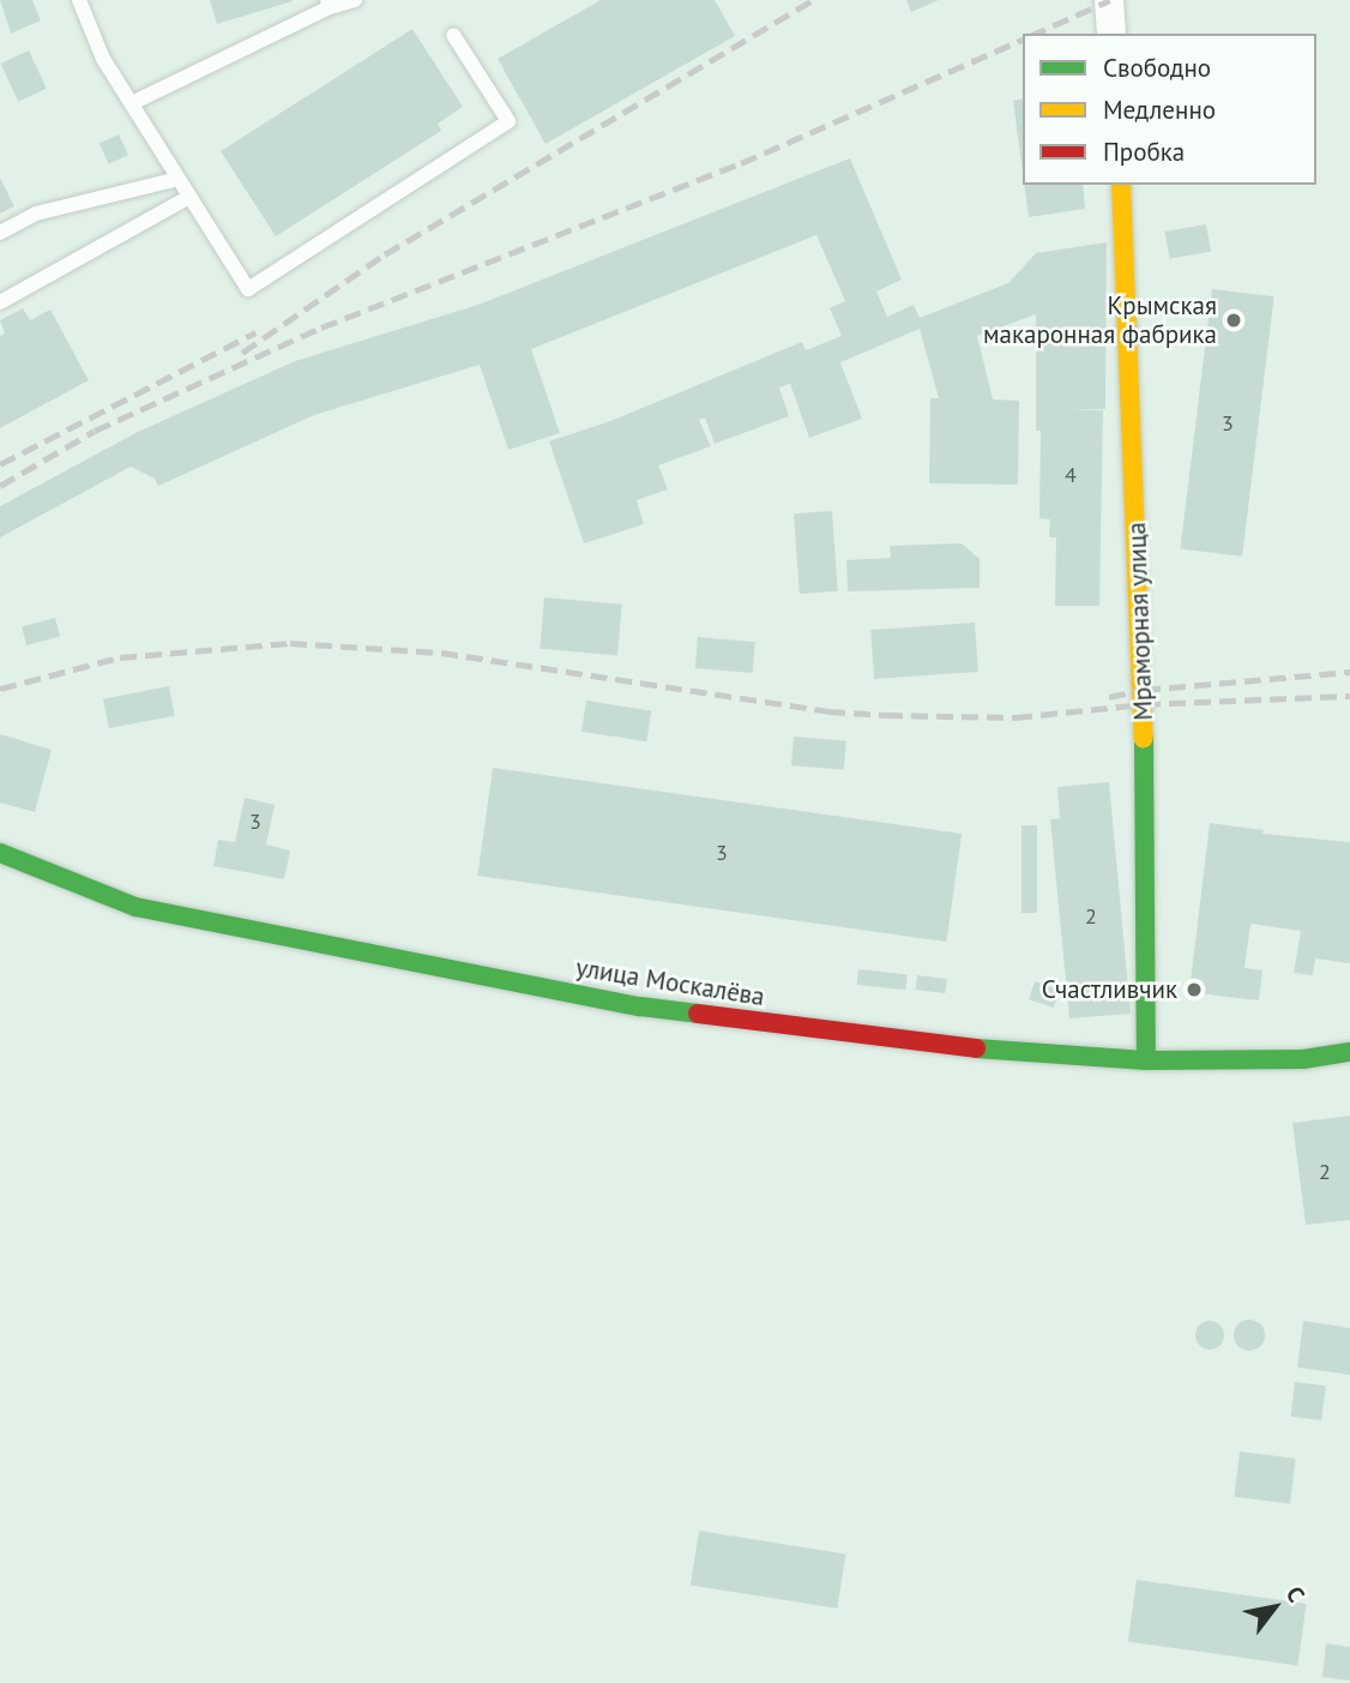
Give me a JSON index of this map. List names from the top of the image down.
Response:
{
  "streets": {
    "main road": ["Мраморная улица", "улица Москалёва"]
  },
  "crossings": [
    ["Мраморная улица", "улица Москалёва"]
  ],
  "places": ["Крымская макаронная фабрика", "Счастливчик"],
  "house_numbers": [
    "3",
    "4",
    "3",
    "3",
    "2",
    "2"
  ],
  "legend": ["Свободно", "Медленно", "Пробка"],
  "north": "top right"
}
